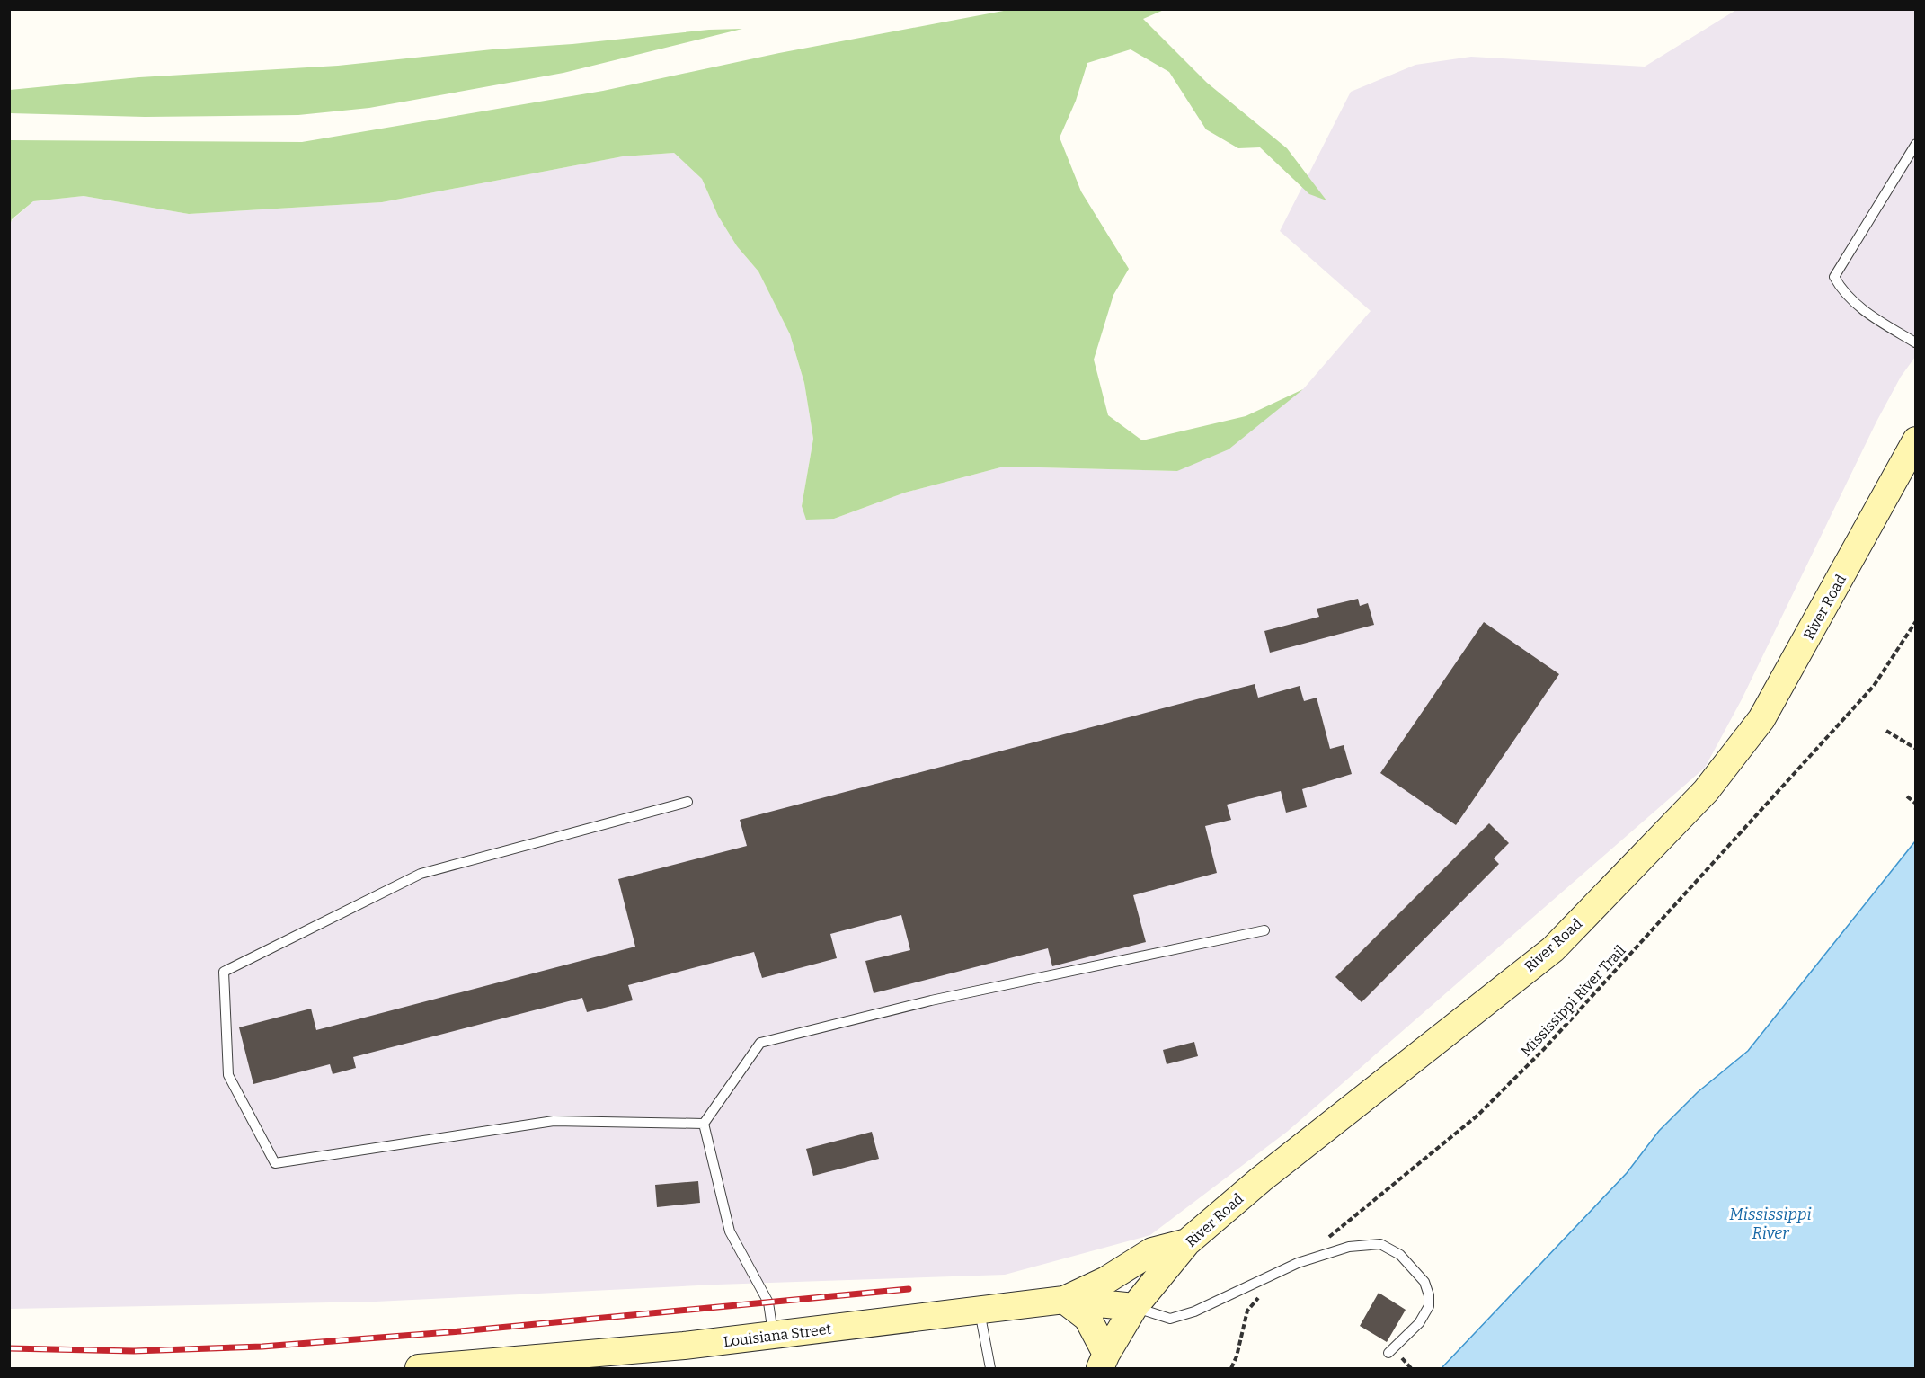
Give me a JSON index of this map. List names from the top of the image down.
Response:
{
  "streets": {
    "main road": ["River Road", "Louisiana Street"],
    "path": ["Mississippi River Trail"]
  },
  "crossings": [
    ["River Road", "Louisiana Street"]
  ],
  "water": ["Mississippi River"]
}
